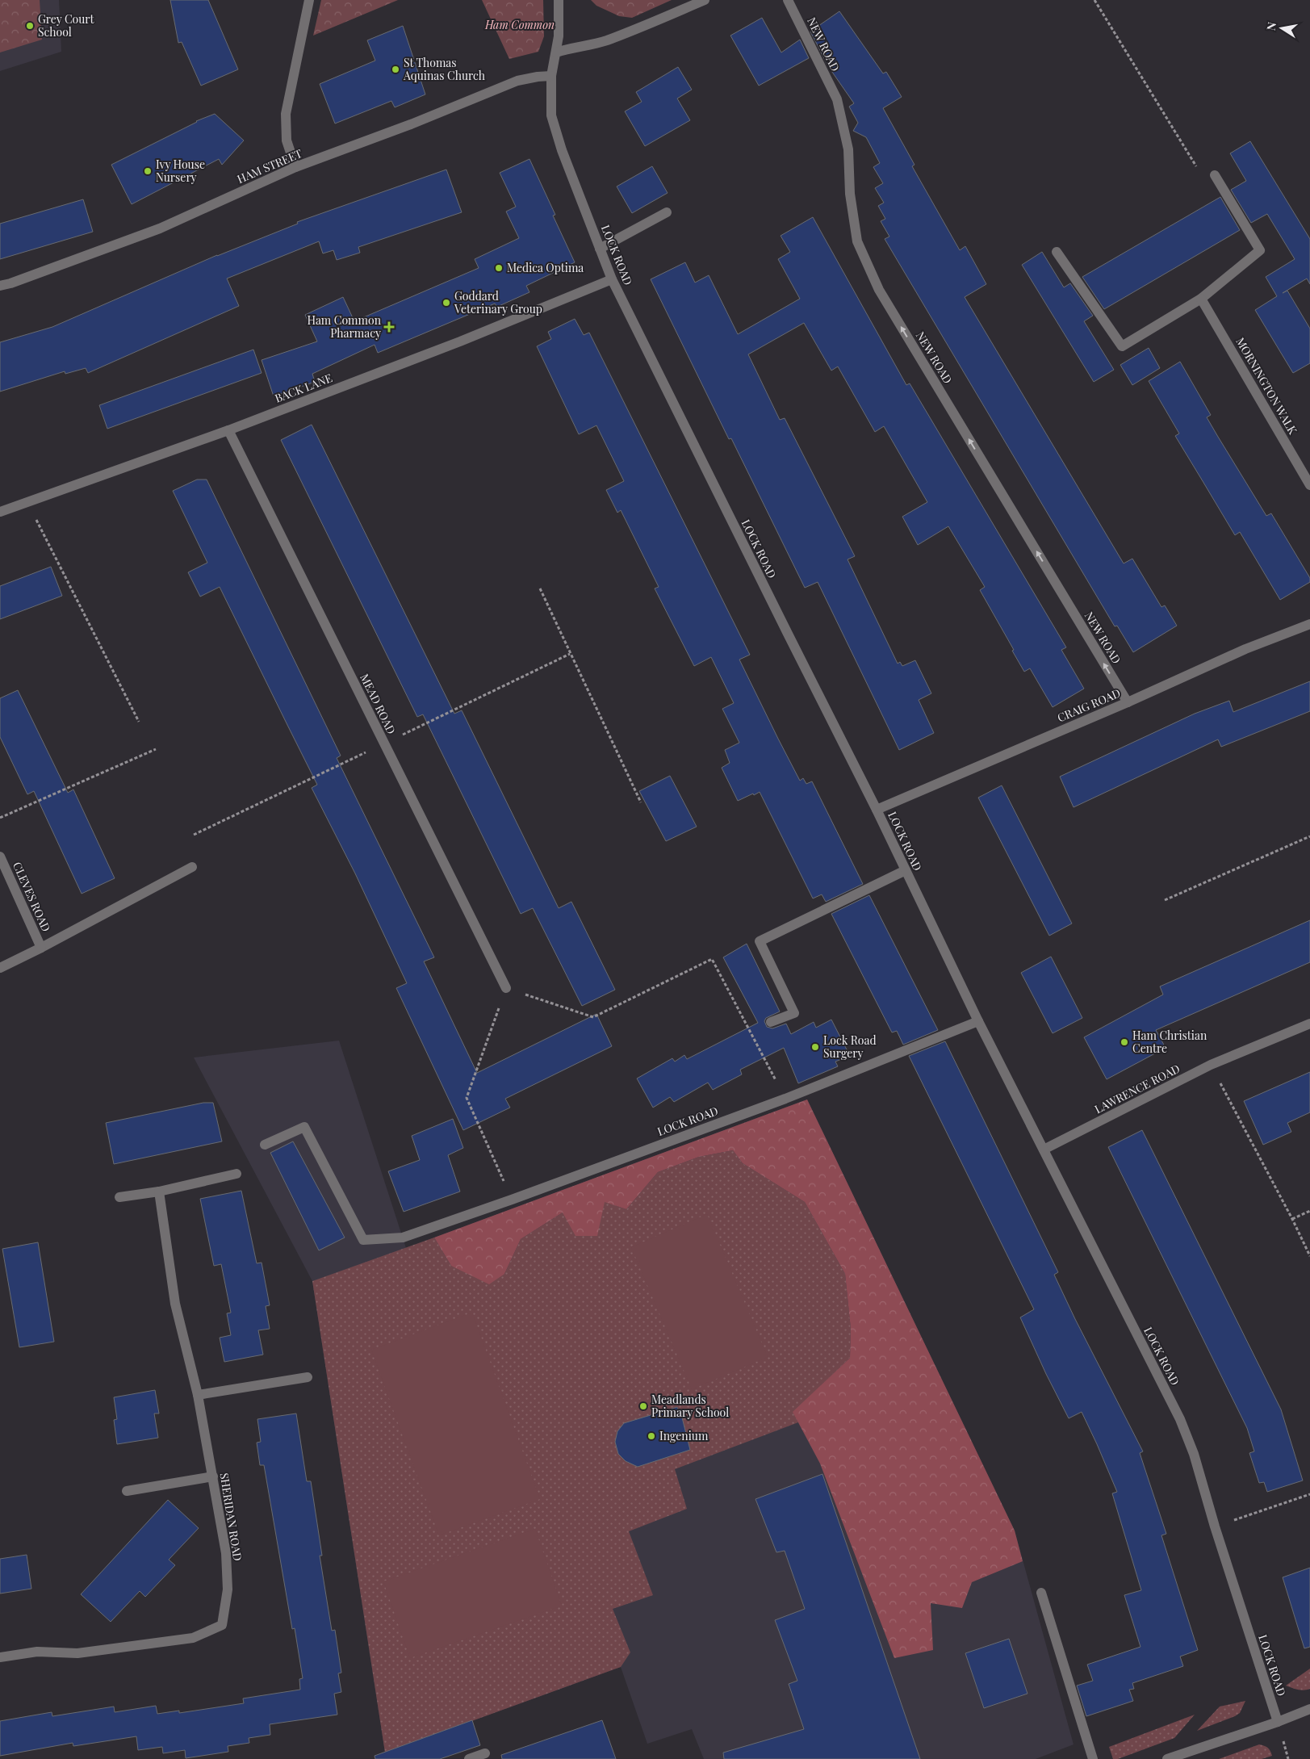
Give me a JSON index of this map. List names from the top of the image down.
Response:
{
  "streets": {
    "street": [
      "NEW ROAD",
      "HAM STREET",
      "LOCK ROAD",
      "MORNINGTON WALK",
      "BACK LANE",
      "MEAD ROAD",
      "CRAIG ROAD",
      "CLEVES ROAD",
      "LAWRENCE ROAD",
      "SHERIDAN ROAD"
    ]
  },
  "crossings": [
    ["NEW ROAD", "CRAIG ROAD"],
    ["HAM STREET", "LOCK ROAD"],
    ["LOCK ROAD", "BACK LANE"],
    ["LOCK ROAD", "CRAIG ROAD"],
    ["LOCK ROAD", "LAWRENCE ROAD"],
    ["BACK LANE", "MEAD ROAD"]
  ],
  "one_way": ["NEW ROAD"],
  "parks": ["Ham Common"],
  "places": {
    "other": [
      "Grey Court School",
      "St Thomas Aquinas Church",
      "Ivy House Nursery",
      "Medica Optima",
      "Goddard Veterinary Group",
      "Ham Christian Centre",
      "Lock Road Surgery",
      "Meadlands Primary School",
      "Ingenium"
    ],
    "health": ["Ham Common Pharmacy"]
  },
  "north": "left"
}
